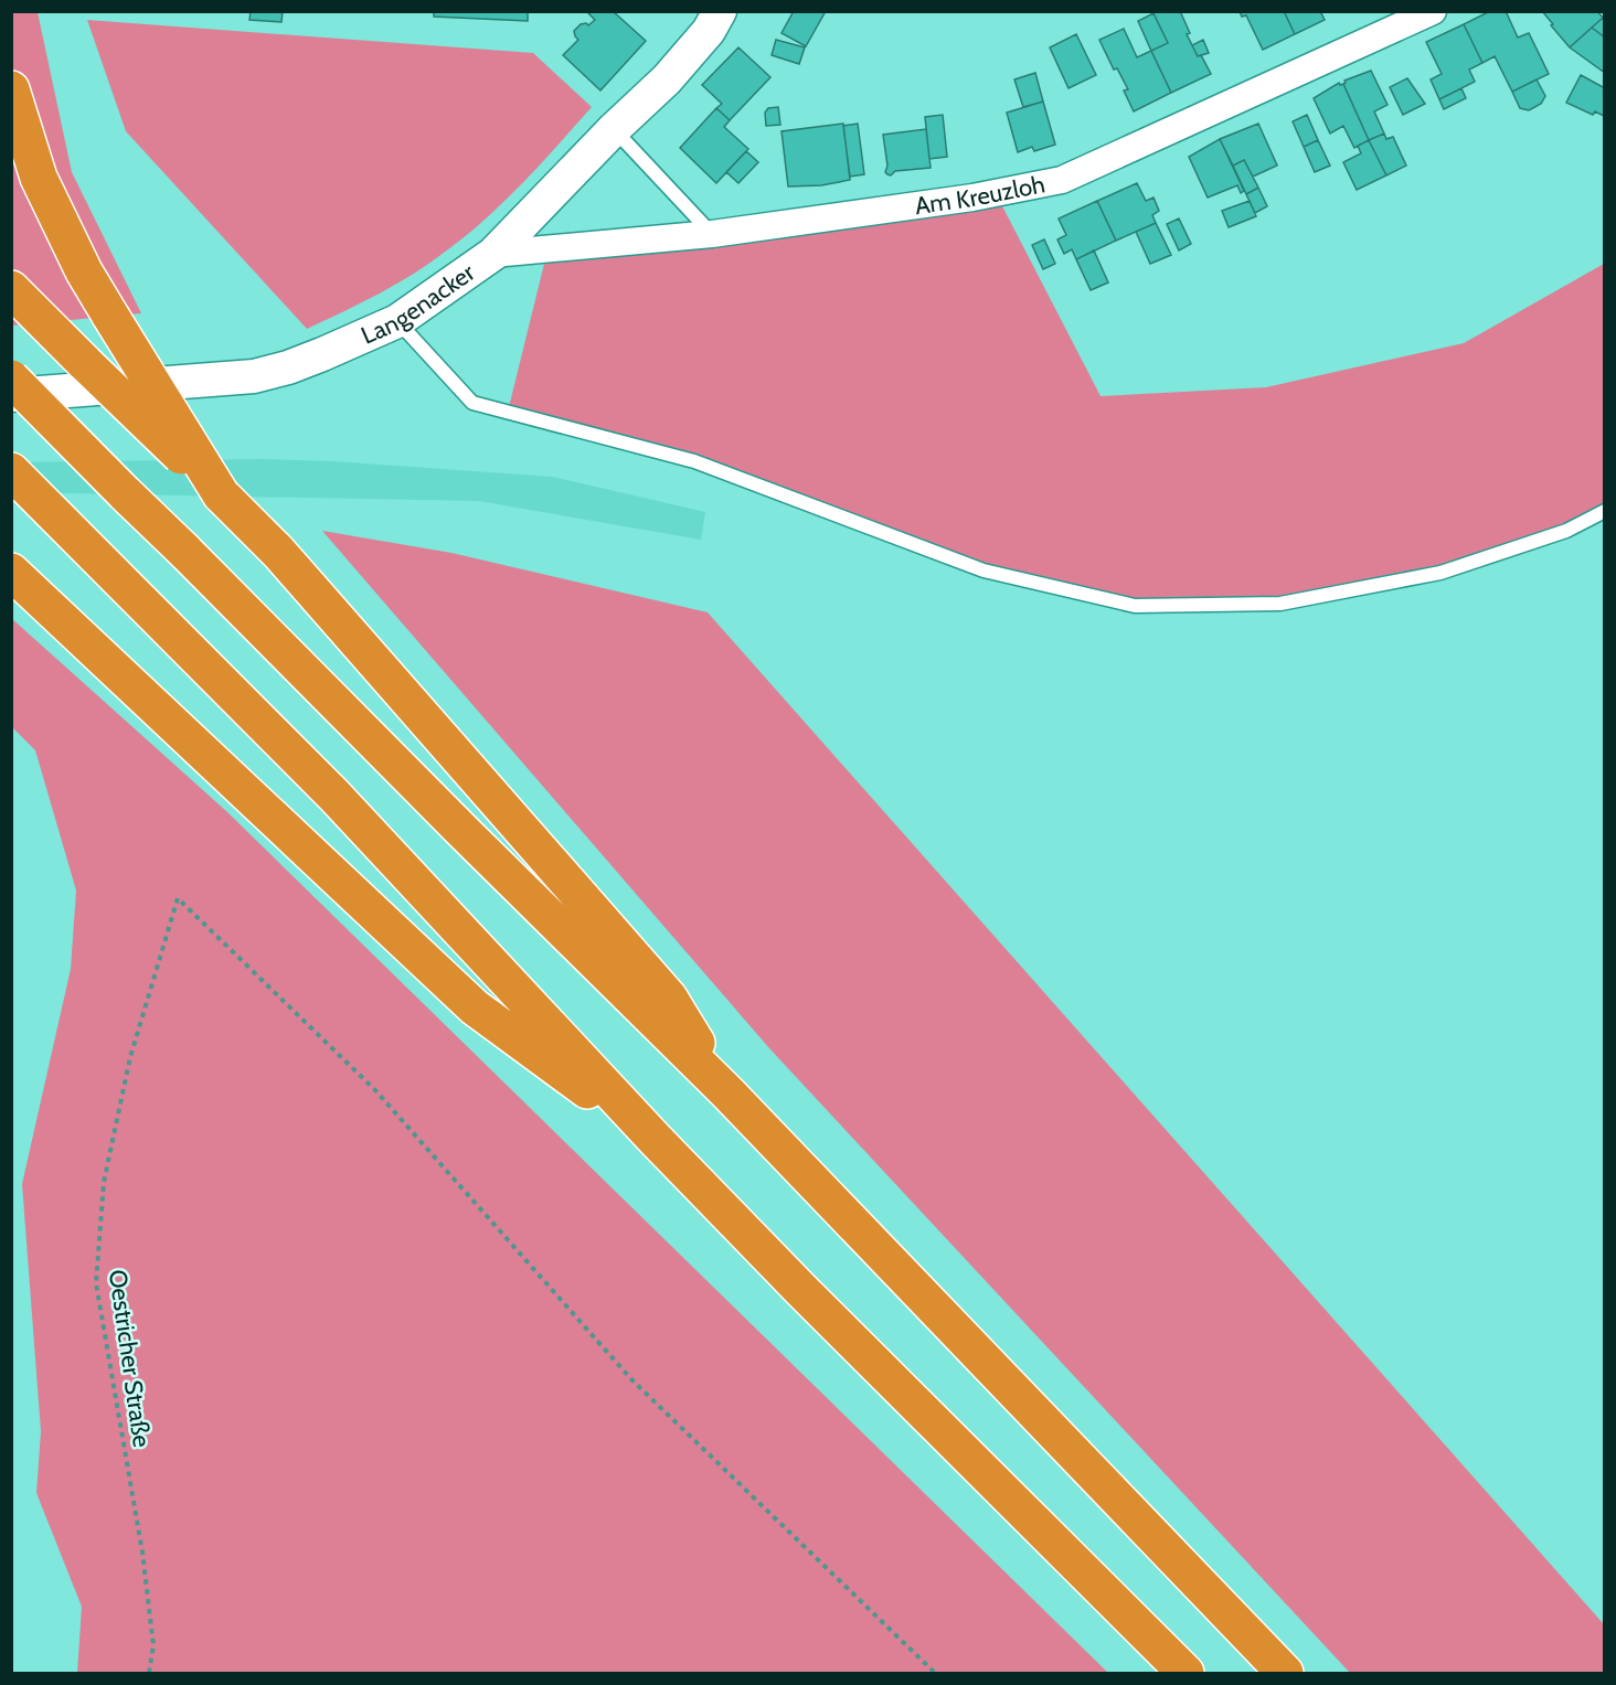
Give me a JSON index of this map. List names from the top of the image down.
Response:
{
  "streets": {
    "street": ["Am Kreuzloh", "Langenacker"],
    "path": ["Oestricher Straße"]
  },
  "crossings": [
    ["Am Kreuzloh", "Langenacker"]
  ]
}
